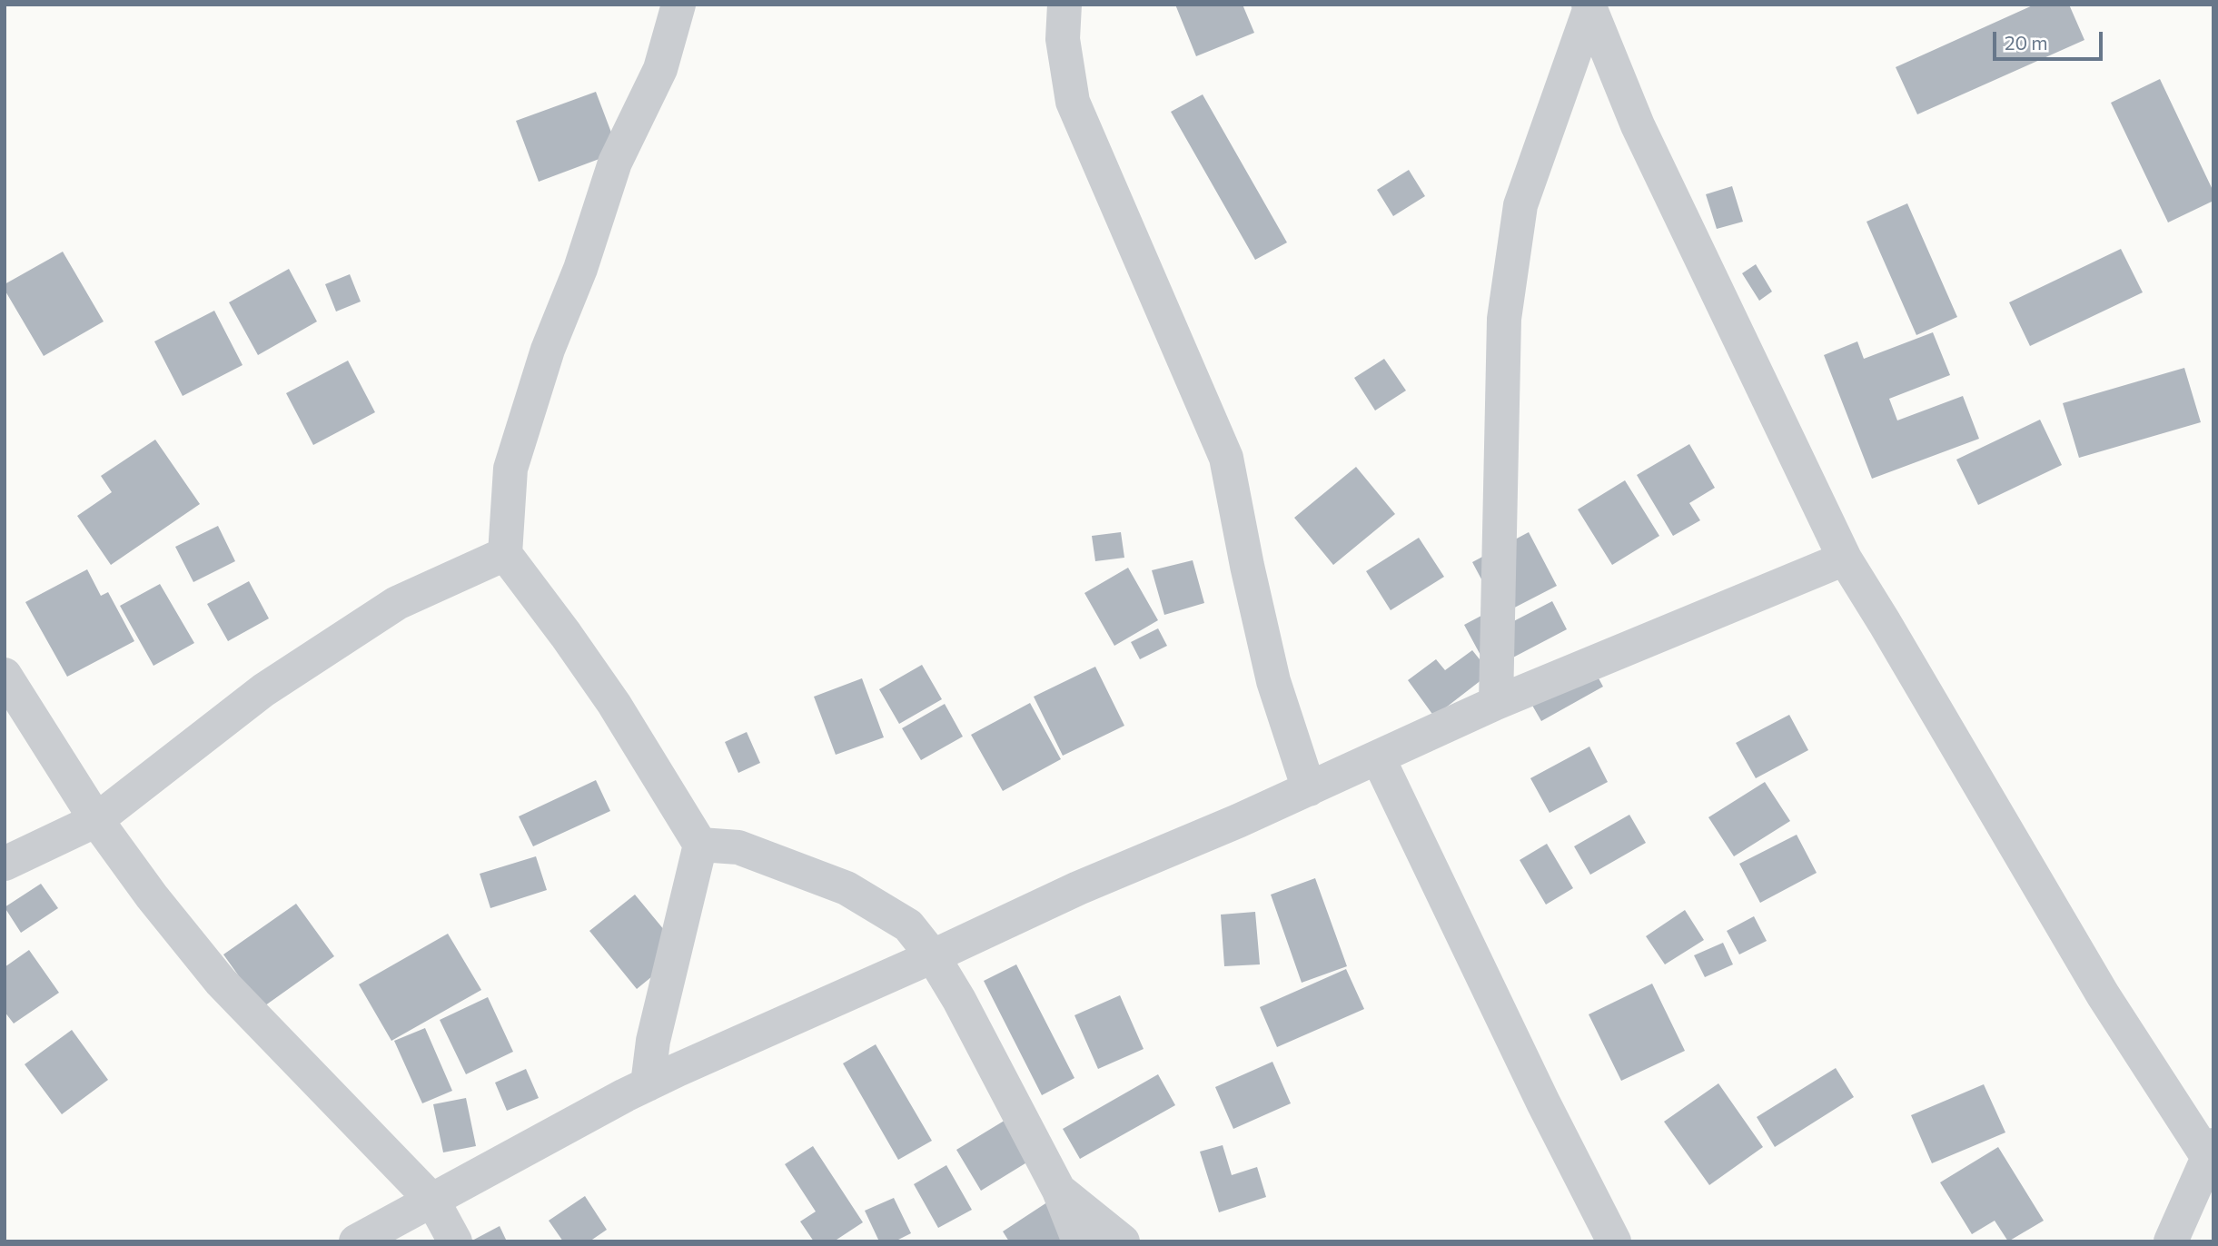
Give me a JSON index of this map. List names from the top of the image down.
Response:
{
  "scale_bar": "20 m"
}
